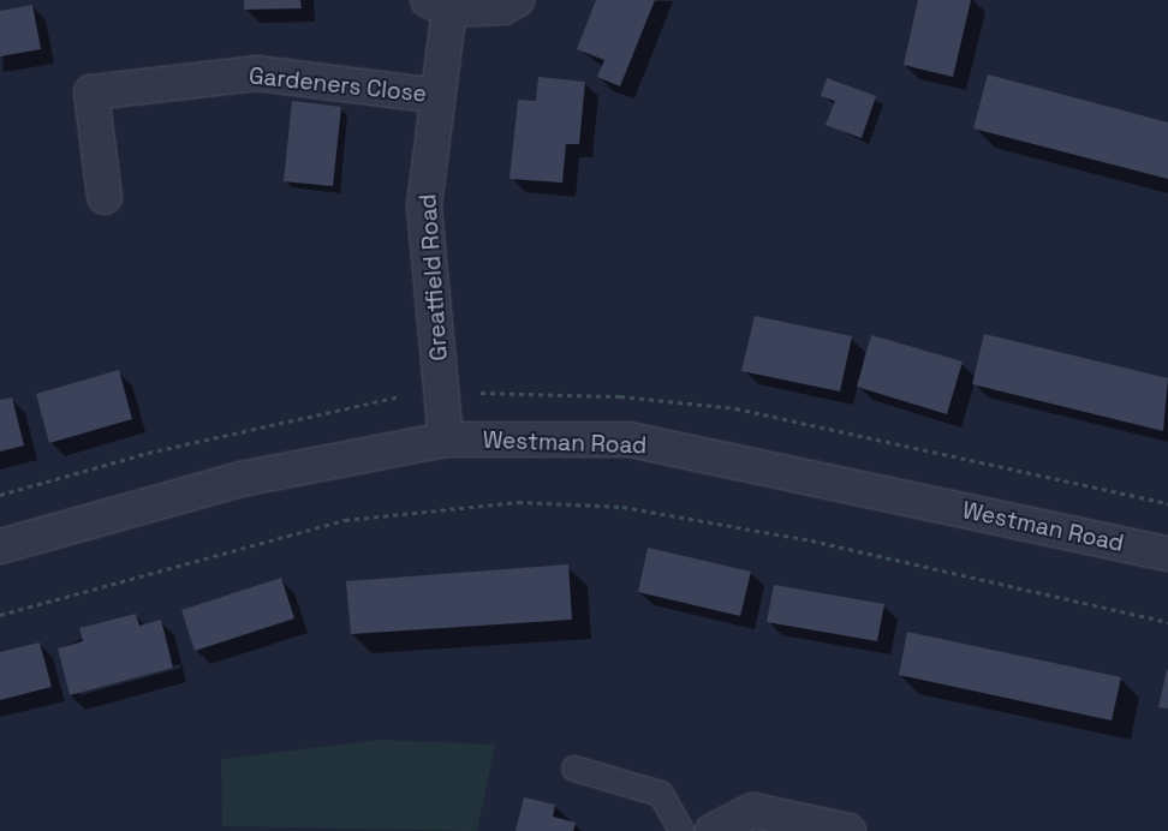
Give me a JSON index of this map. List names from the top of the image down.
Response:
{
  "streets": {
    "street": ["Gardeners Close", "Greatfield Road", "Westman Road"]
  },
  "crossings": [
    ["Gardeners Close", "Greatfield Road"],
    ["Greatfield Road", "Westman Road"]
  ]
}
